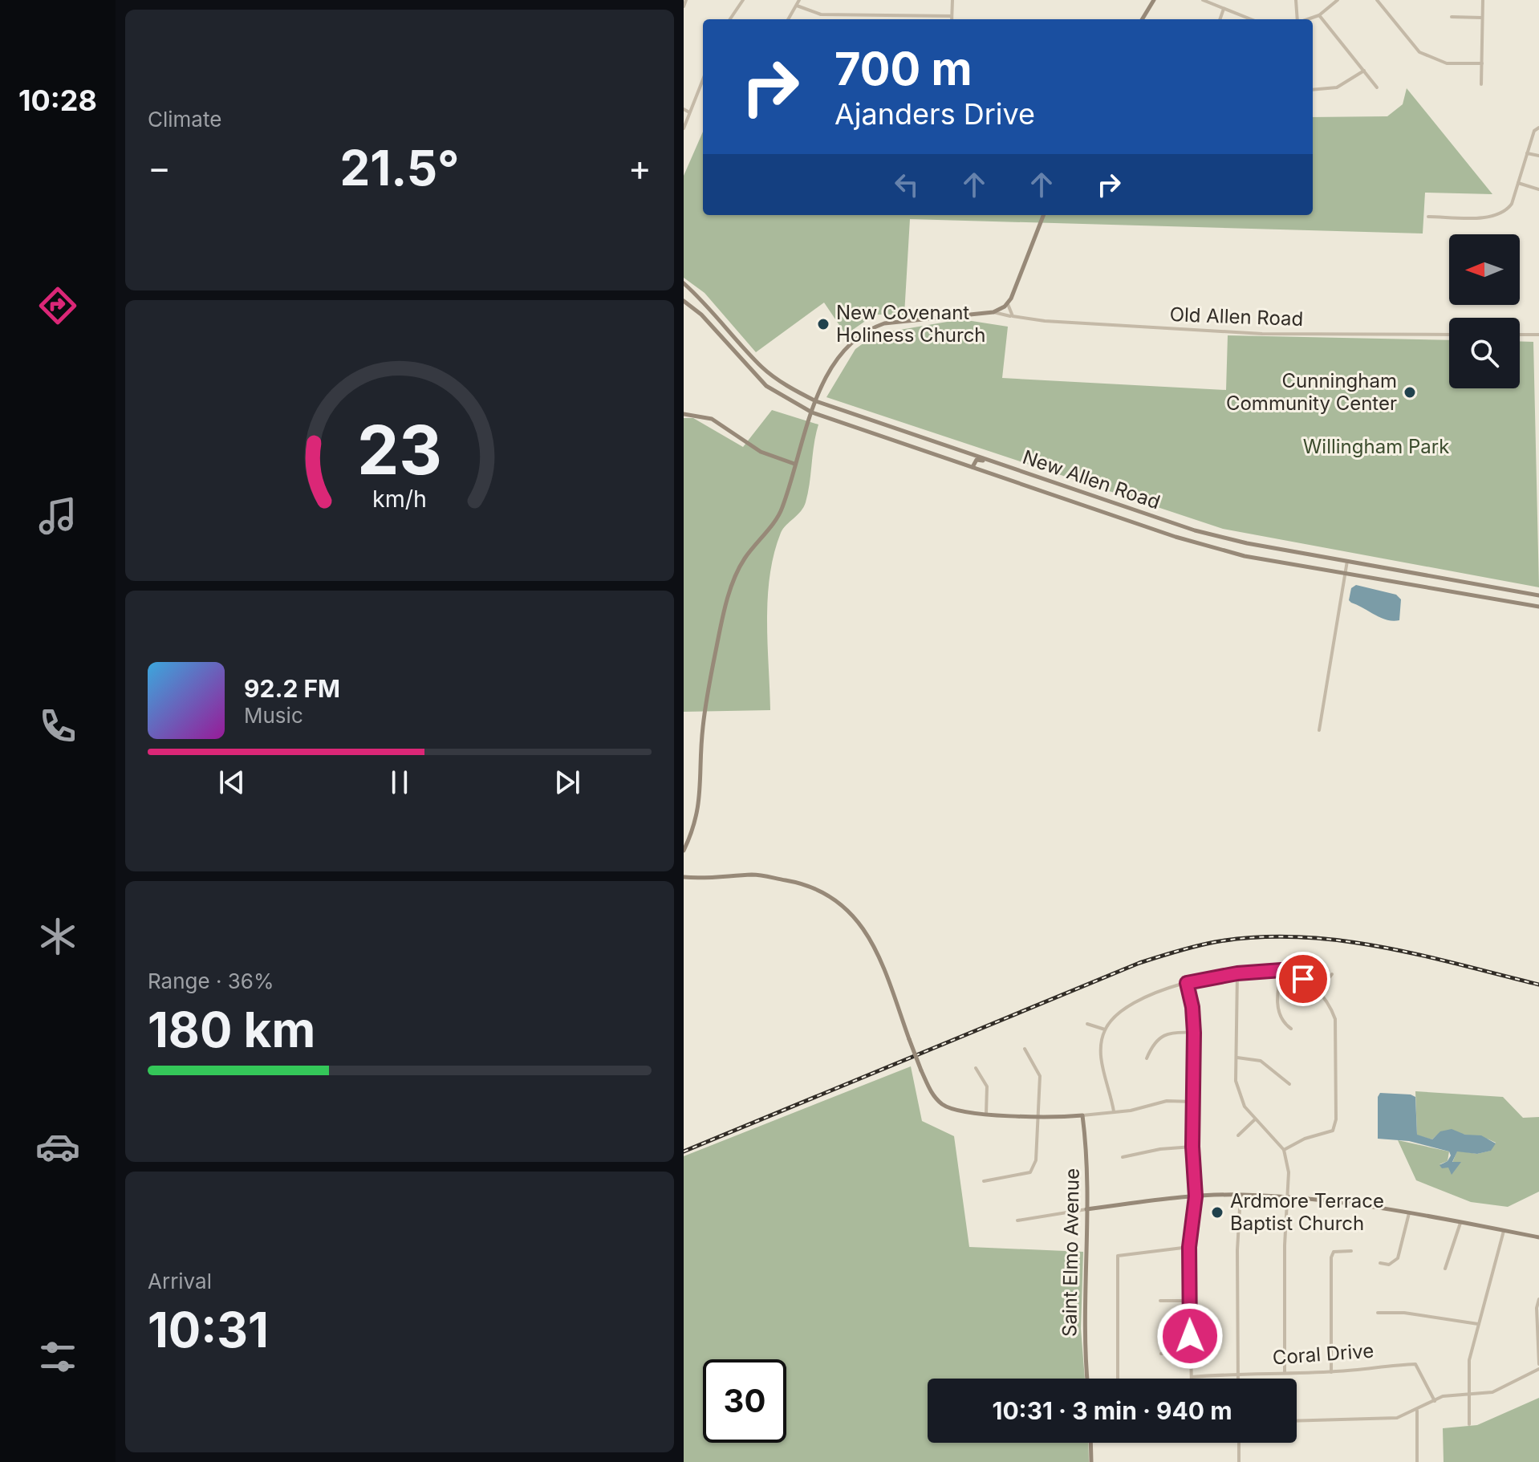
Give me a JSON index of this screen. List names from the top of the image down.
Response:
{
  "streets": {
    "street": [
      "Old Allen Road",
      "New Allen Road",
      "Saint Elmo Avenue",
      "Coral Drive"
    ]
  },
  "parks": ["Willingham Park"],
  "places": ["New Covenant Holiness Church", "Cunningham Community Center", "Ardmore Terrace Baptist Church"],
  "north": "left",
  "page": {
    "tabs": "10:28",
    "tile": [
      "Climate",
      ["Range · 36%", "180 km"],
      ["Arrival", "10:31"]
    ],
    "turn": ["700 m", "Ajanders Drive"],
    "heat": ["−", "21.5°", "+"],
    "song": ["92.2 FM", "Music"],
    "limit": "30",
    "trip": "10:31 · 3 min · 940 m",
    "gauge": ["23", "km/h"]
  }
}
